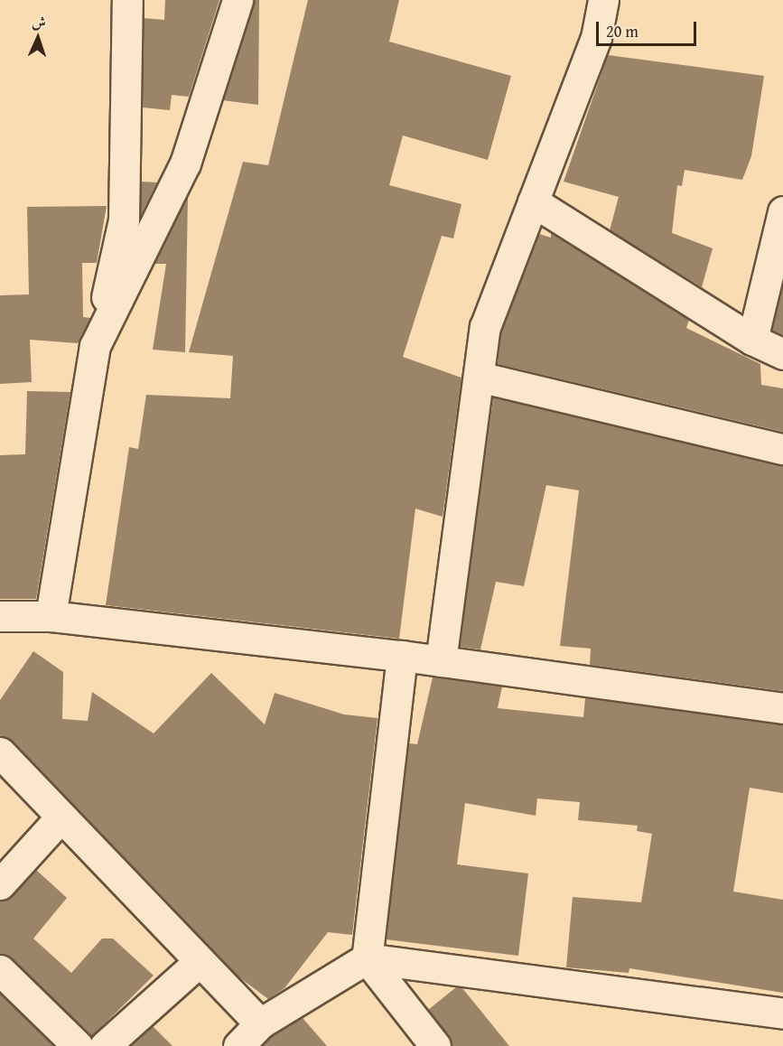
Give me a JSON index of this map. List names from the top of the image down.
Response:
{
  "scale_bar": "20 m",
  "north": "top"
}
